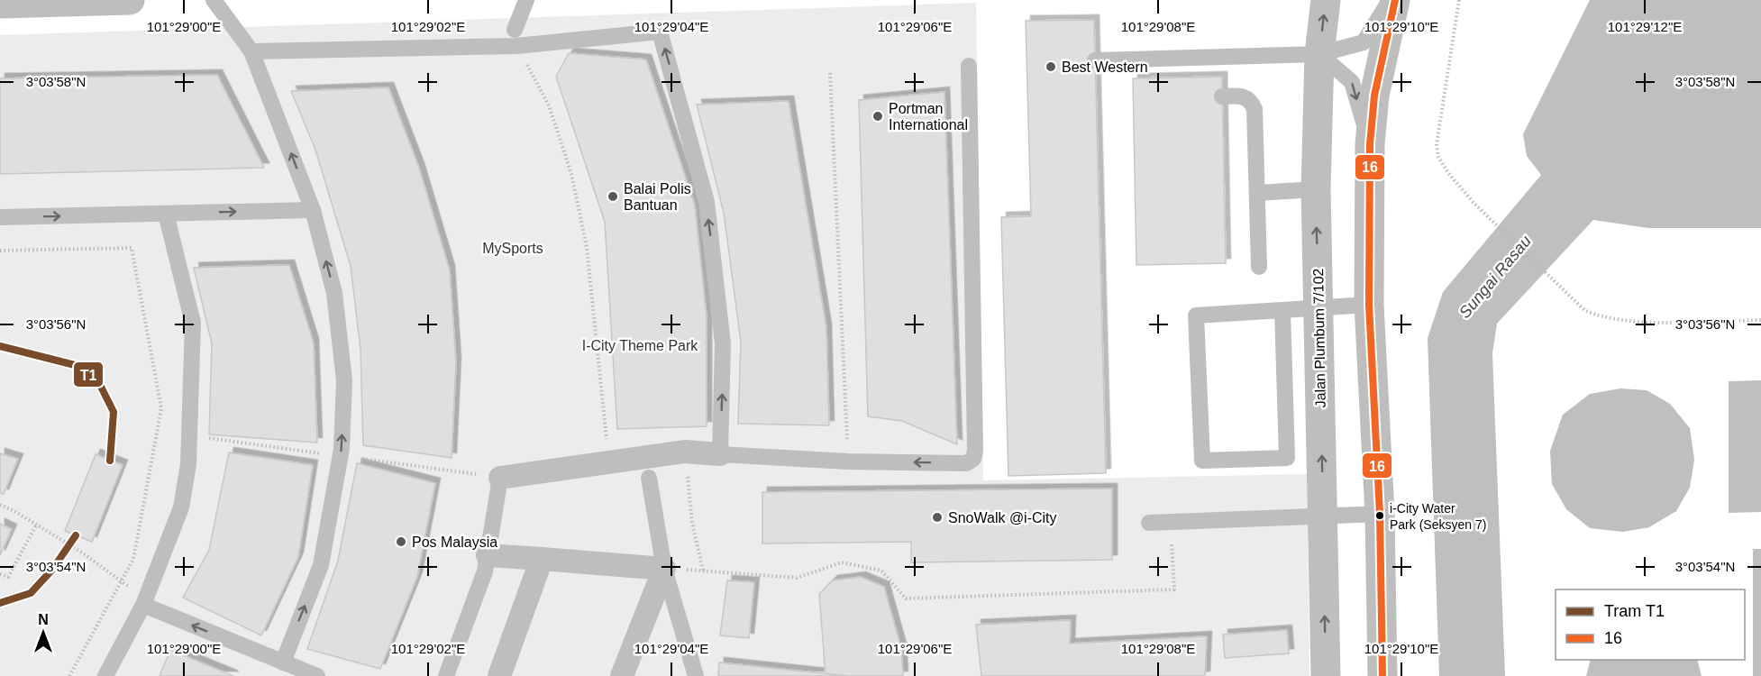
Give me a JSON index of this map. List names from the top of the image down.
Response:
{
  "streets": {
    "street": ["Jalan Plumbum 7/102"]
  },
  "water": ["Sungai Rasau"],
  "parks": ["MySports", "I-City Theme Park"],
  "places": [
    "Best Western",
    "Portman International",
    "Balai Polis Bantuan",
    "i-City Water Park (Seksyen 7)",
    "SnoWalk @i-City",
    "Pos Malaysia"
  ],
  "lines": ["transit line 16", "tram line T1"],
  "legend": ["Tram T1", "16"],
  "north": "top",
  "coordinates": [
    "101°29'00\"E",
    "101°29'02\"E",
    "101°29'04\"E",
    "101°29'06\"E",
    "101°29'08\"E",
    "101°29'10\"E",
    "101°29'12\"E",
    "3°03'58\"N",
    "3°03'56\"N",
    "3°03'54\"N"
  ]
}
